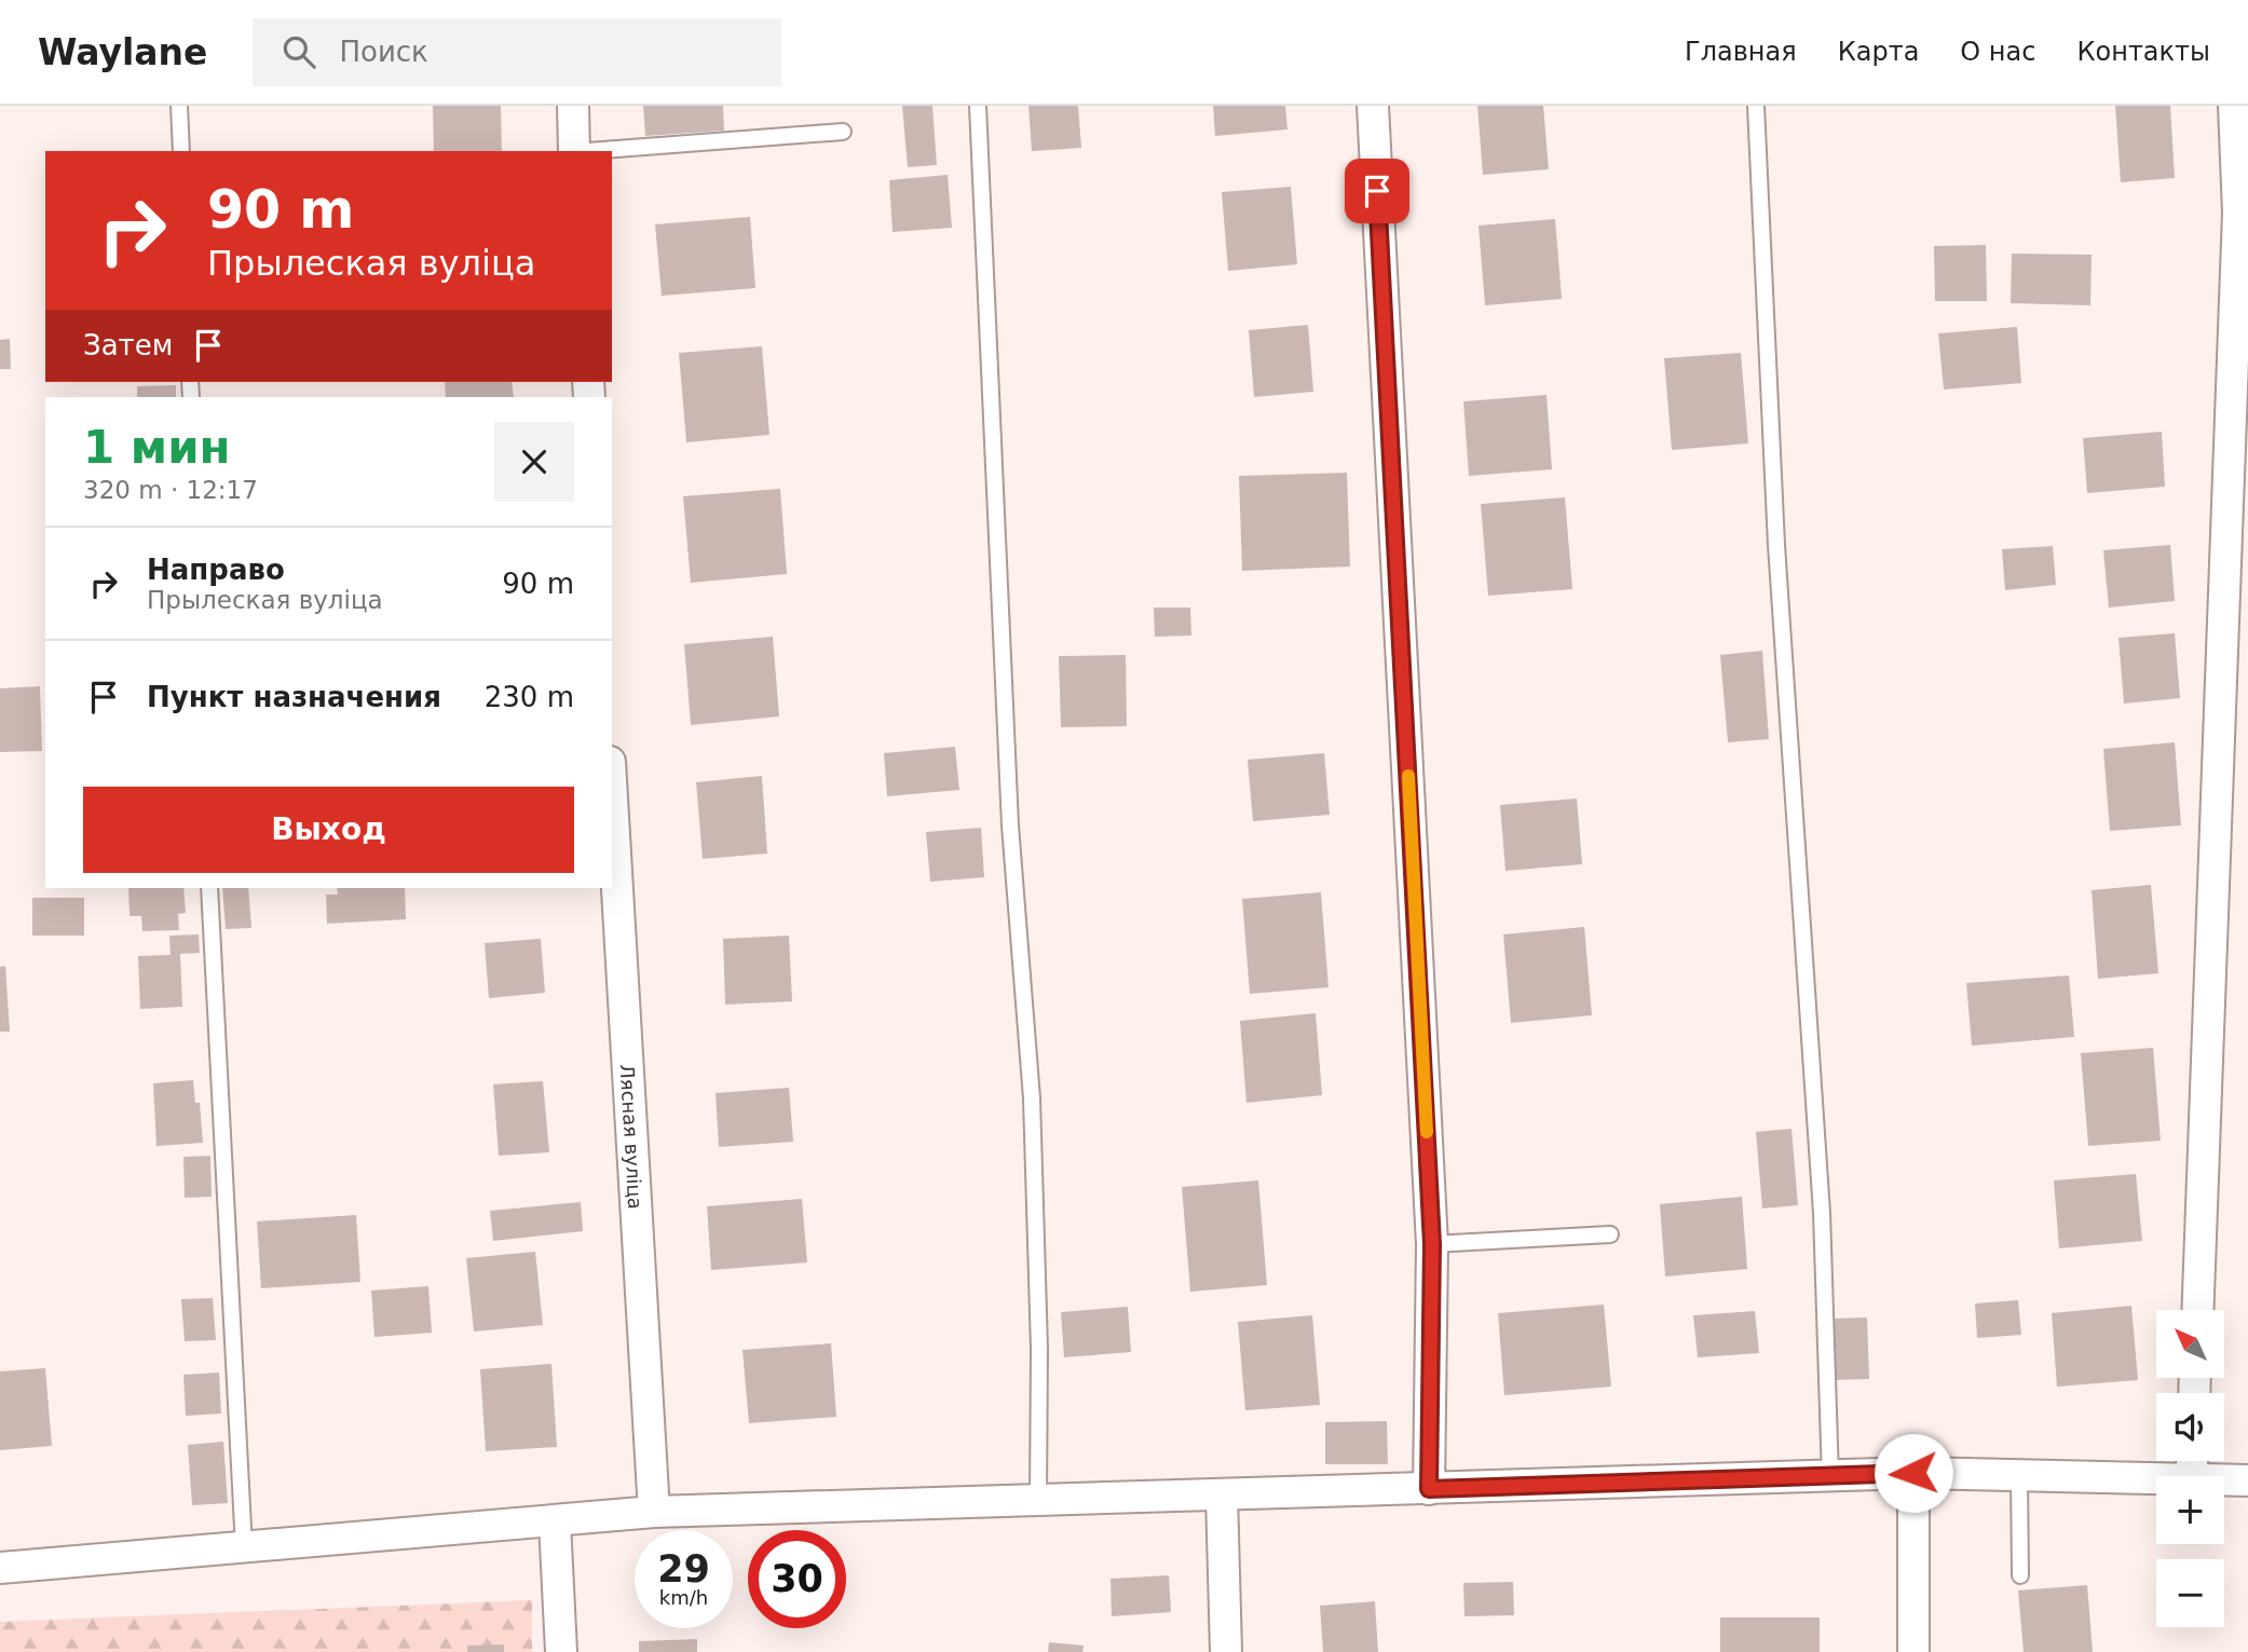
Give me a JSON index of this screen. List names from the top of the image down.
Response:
{
  "streets": {
    "street": ["Лясная вуліца"]
  },
  "north": "top left",
  "page": {
    "header": "Waylane",
    "search": "Поиск",
    "nav": [
      "Главная",
      "Карта",
      "О нас",
      "Контакты"
    ],
    "turn": ["90 m", "Прылеская вуліца"],
    "then": "Затем",
    "heading": ["1 мин", "320 m · 12:17"],
    "list": [
      {
        "name": "Направо",
        "note": "Прылеская вуліца",
        "value": "90 m"
      },
      {
        "name": "Пункт назначения",
        "value": "230 m"
      }
    ],
    "buttons": "Выход",
    "map_buttons": ["+", "−"],
    "speed": "29 km/h",
    "limit": "30"
  }
}
